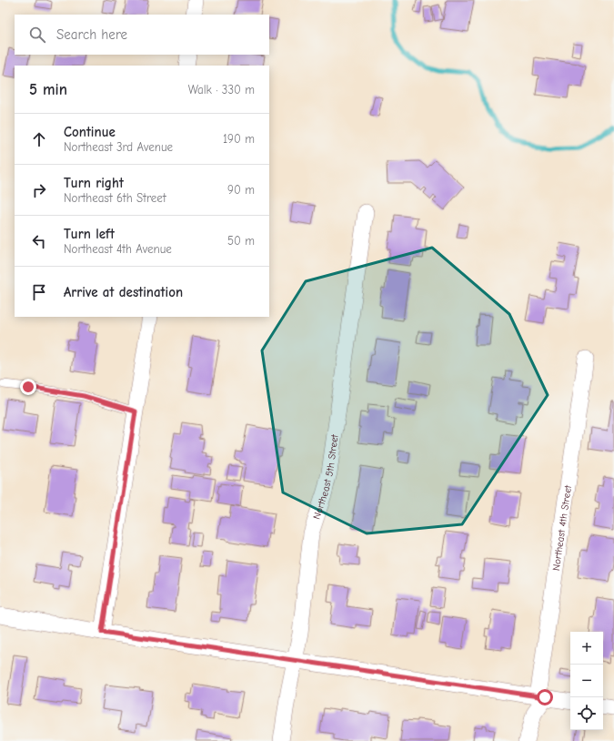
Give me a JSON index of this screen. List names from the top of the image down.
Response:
{
  "streets": {
    "street": ["Northeast 5th Street", "Northeast 4th Street"]
  },
  "page": {
    "search": "Search here",
    "heading": ["5 min", "Walk · 330 m"],
    "list": [
      ["Continue", "Northeast 3rd Avenue", "190 m"],
      ["Turn right", "Northeast 6th Street", "90 m"],
      ["Turn left", "Northeast 4th Avenue", "50 m"],
      "Arrive at destination"
    ],
    "map_buttons": ["+", "−"]
  }
}
